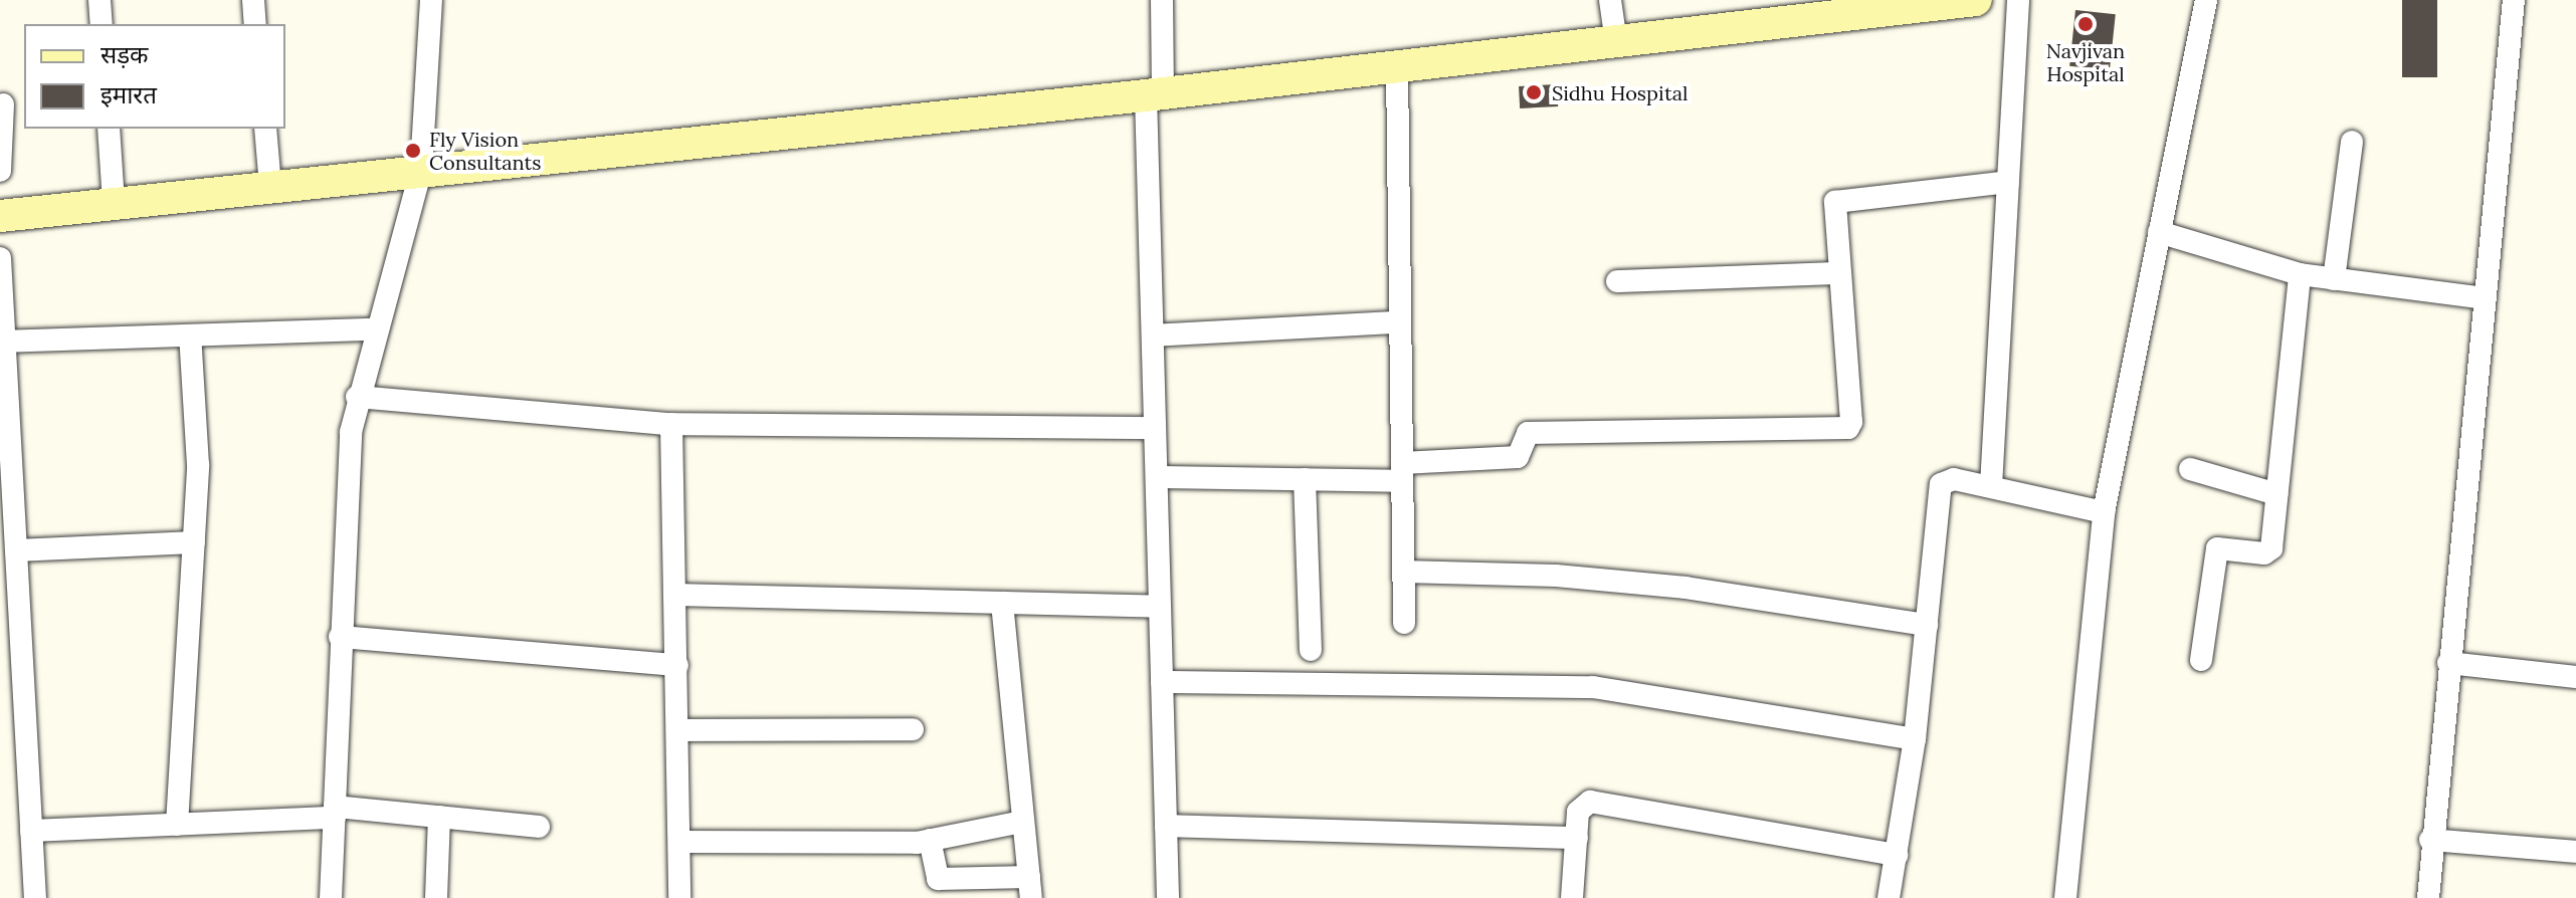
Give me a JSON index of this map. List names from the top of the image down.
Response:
{
  "places": ["Navjivan Hospital", "Sidhu Hospital", "Fly Vision Consultants"],
  "legend": ["सड़क", "इमारत"]
}
